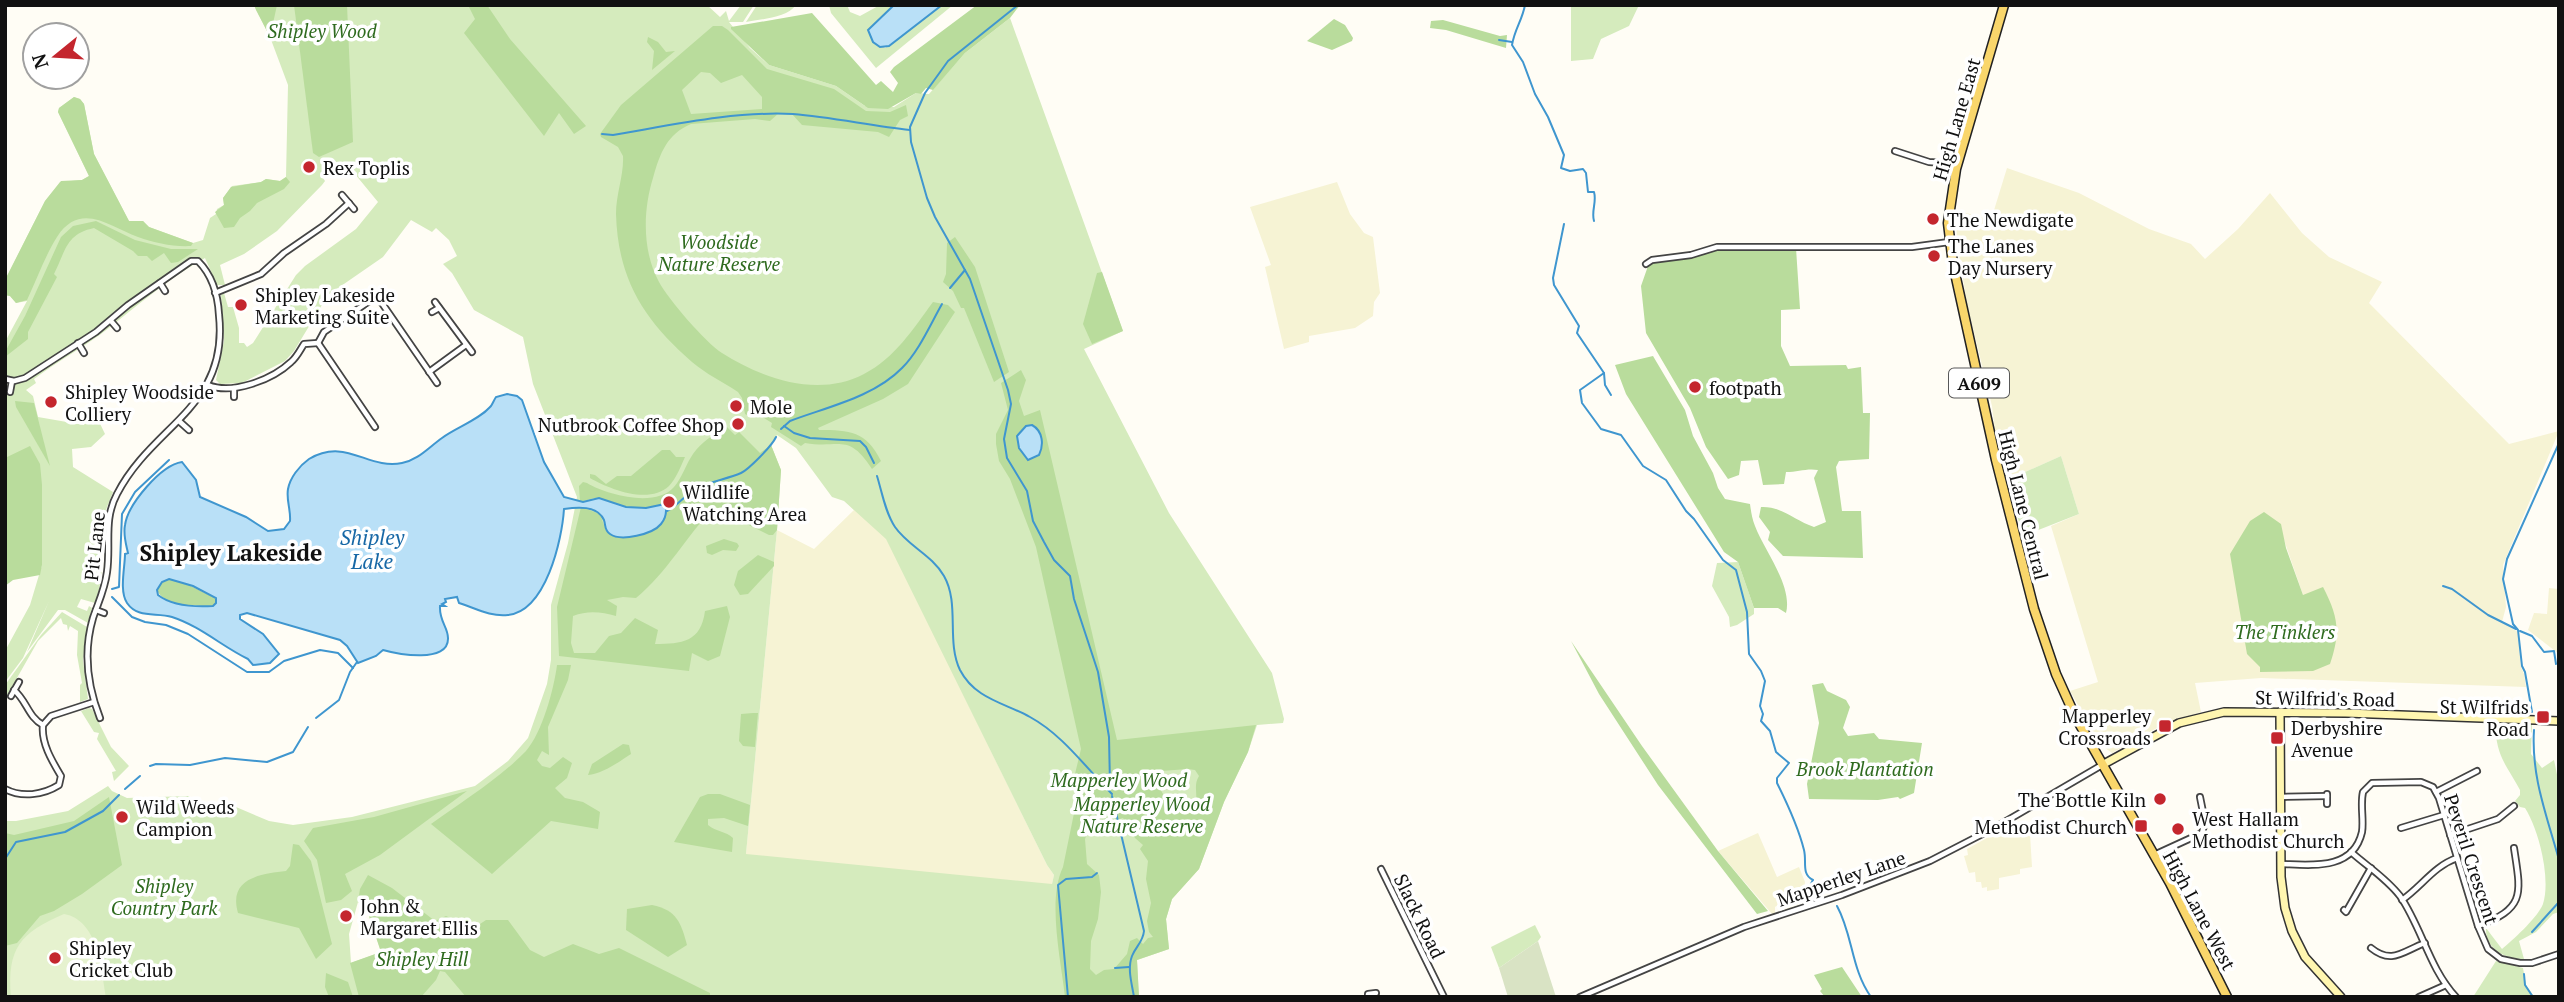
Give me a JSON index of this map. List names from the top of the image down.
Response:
{
  "streets": {
    "main road": [
      "High Lane East",
      "A609",
      "High Lane Central",
      "High Lane West"
    ],
    "street": [
      "Pit Lane",
      "St Wilfrid's Road",
      "Peveril Crescent",
      "Mapperley Lane",
      "Slack Road"
    ]
  },
  "crossings": [
    ["High Lane East", "High Lane Central"],
    ["High Lane Central", "St Wilfrid's Road"],
    ["High Lane Central", "Mapperley Lane"],
    ["High Lane Central", "High Lane West"],
    ["St Wilfrid's Road", "Mapperley Lane"],
    ["St Wilfrid's Road", "High Lane West"],
    ["Mapperley Lane", "High Lane West"]
  ],
  "districts": ["Shipley Lakeside"],
  "water": ["Shipley Lake"],
  "parks": [
    "Shipley Wood",
    "Woodside Nature Reserve",
    "The Tinklers",
    "Brook Plantation",
    "Mapperley Wood",
    "Mapperley Wood Nature Reserve",
    "Shipley Country Park",
    "Shipley Hill"
  ],
  "places": {
    "other": [
      "Rex Toplis",
      "The Newdigate",
      "The Lanes Day Nursery",
      "Shipley Lakeside Marketing Suite",
      "footpath",
      "Shipley Woodside Colliery",
      "Mole",
      "Nutbrook Coffee Shop",
      "Wildlife Watching Area",
      "The Bottle Kiln",
      "Wild Weeds Campion",
      "West Hallam Methodist Church",
      "John & Margaret Ellis",
      "Shipley Cricket Club"
    ],
    "transit": [
      "St Wilfrids Road",
      "Mapperley Crossroads",
      "Derbyshire Avenue",
      "Methodist Church"
    ]
  },
  "north": "left"
}
